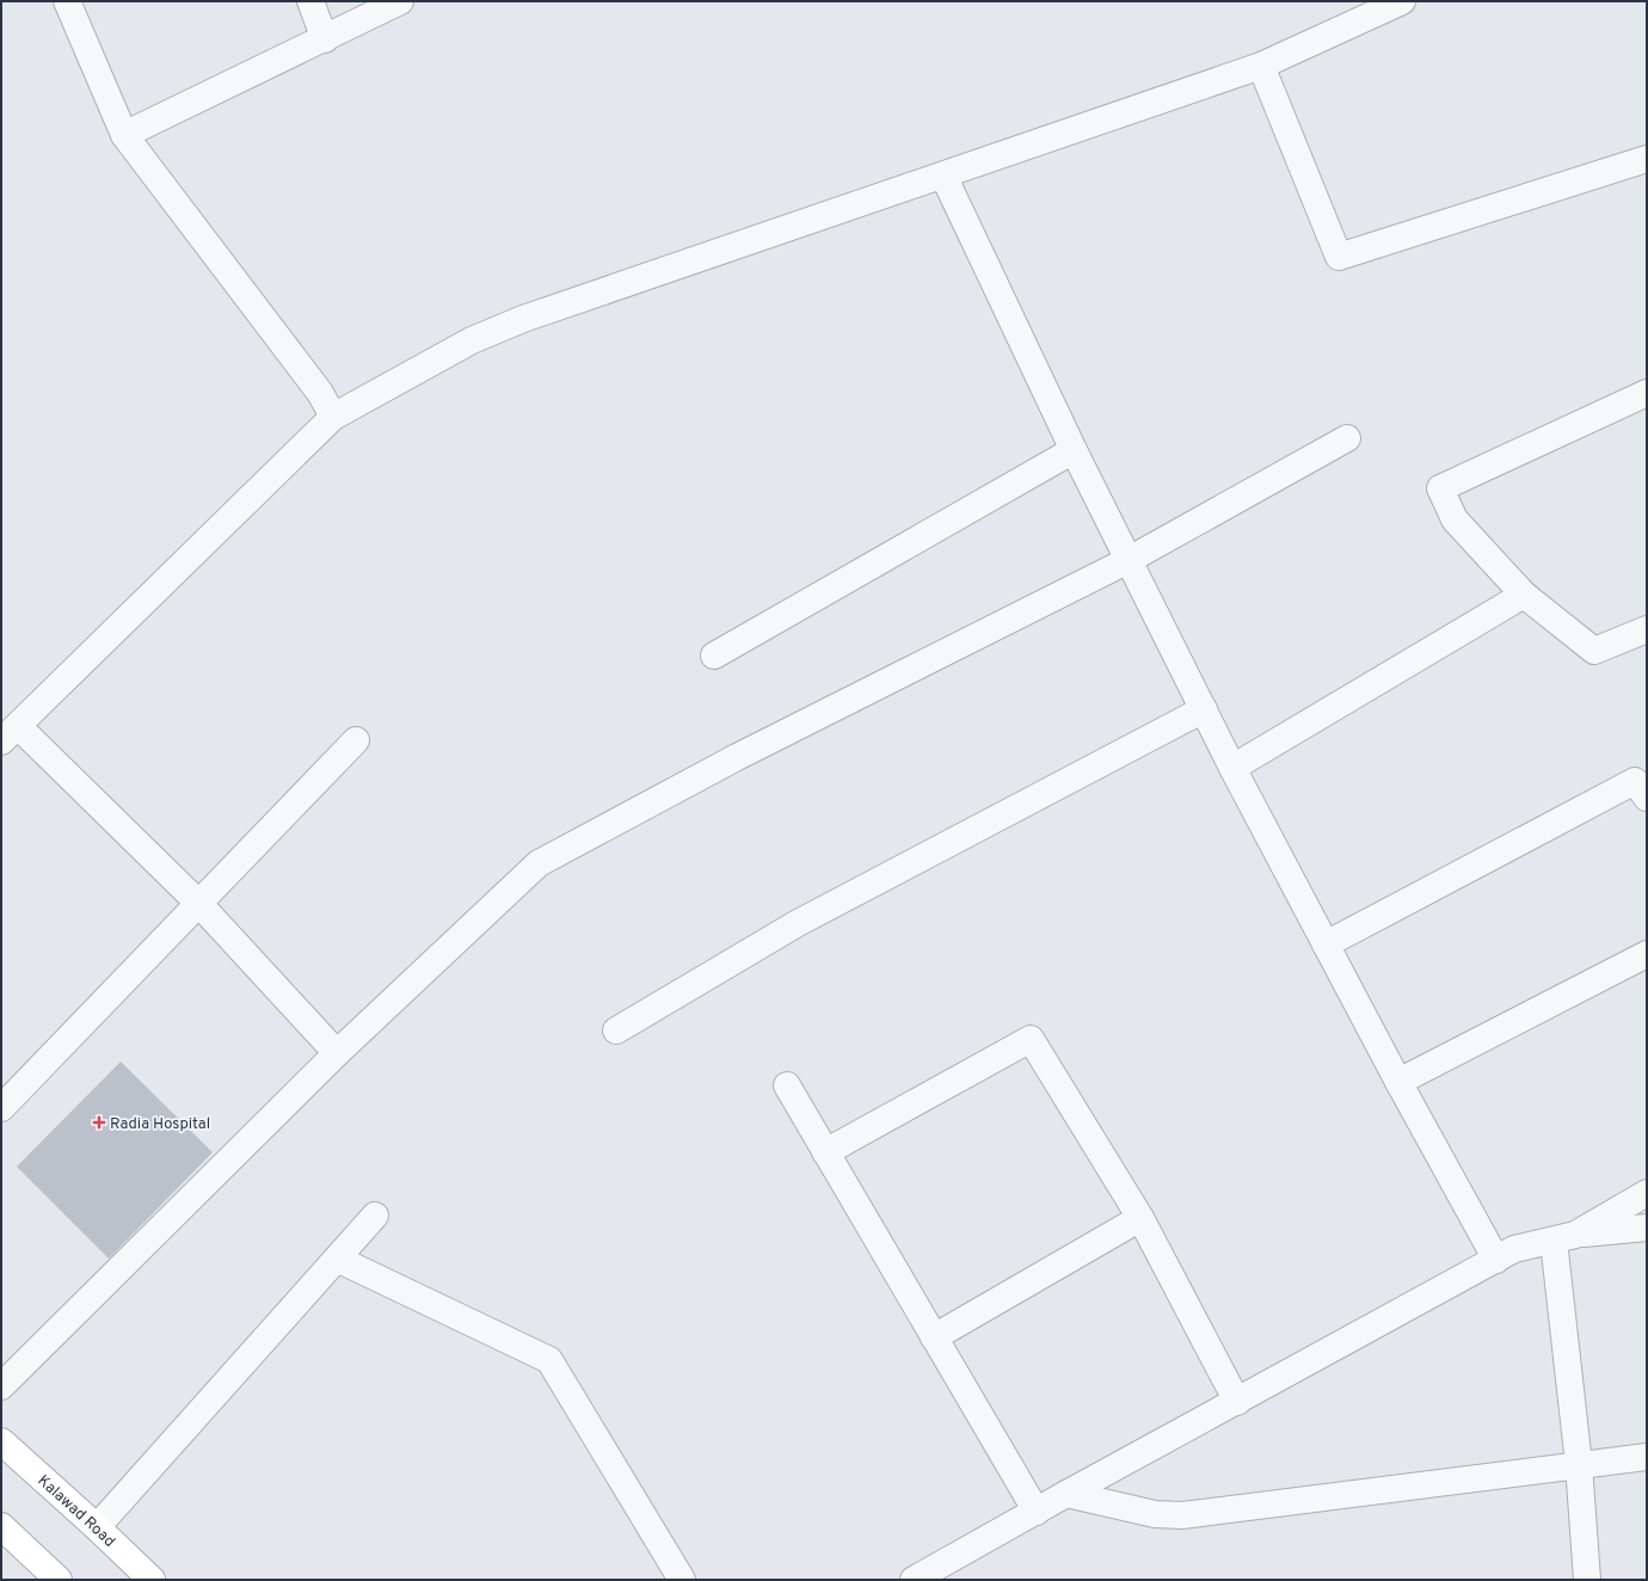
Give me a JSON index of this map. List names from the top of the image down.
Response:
{
  "streets": {
    "main road": ["Kalawad Road"]
  },
  "places": {
    "health": ["Radia Hospital"]
  }
}
